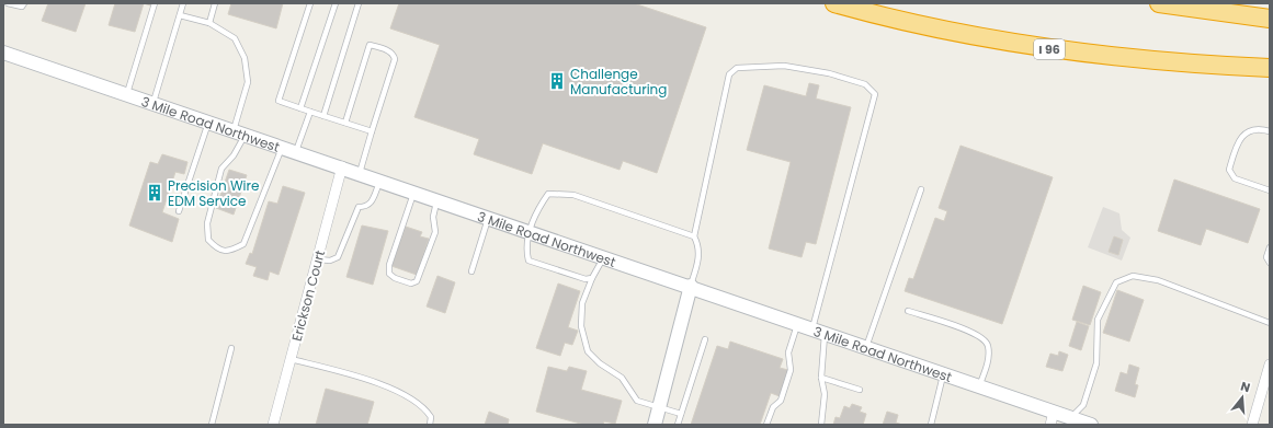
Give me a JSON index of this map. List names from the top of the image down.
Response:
{
  "streets": {
    "highway": ["I 96"],
    "main road": ["3 Mile Road Northwest"],
    "street": ["Erickson Court"]
  },
  "crossings": [
    ["3 Mile Road Northwest", "Erickson Court"]
  ],
  "places": {
    "building": ["Challenge Manufacturing", "Precision Wire EDM Service"]
  },
  "north": "top"
}
